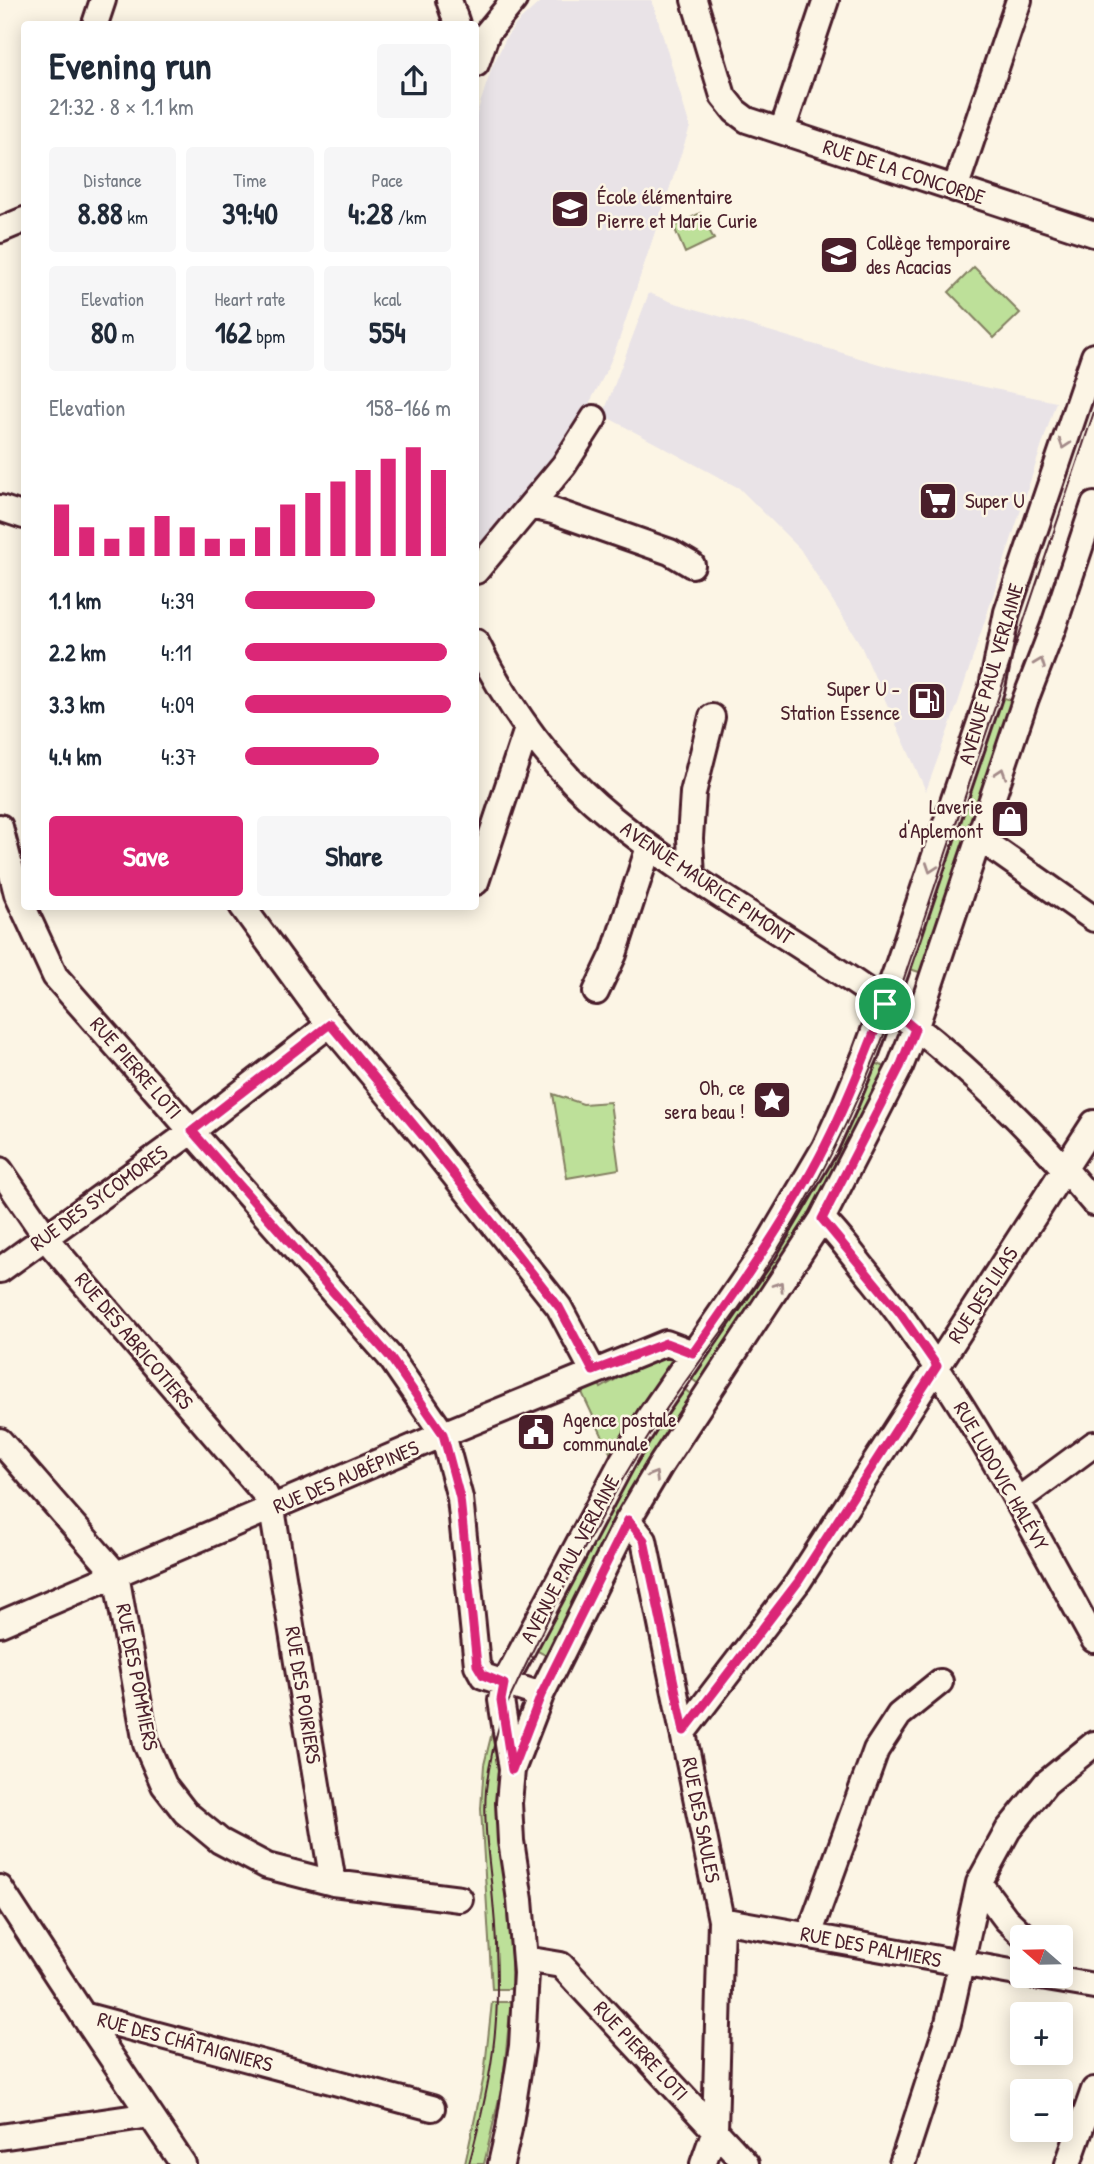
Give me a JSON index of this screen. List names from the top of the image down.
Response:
{
  "streets": {
    "street": [
      "RUE DE LA CONCORDE",
      "AVENUE PAUL VERLAINE",
      "AVENUE MAURICE PIMONT",
      "RUE PIERRE LOTI",
      "RUE DES SYCOMORES",
      "RUE DES LILAS",
      "RUE DES ABRICOTIERS",
      "RUE LUDOVIC HALÉVY",
      "RUE DES AUBÉPINES",
      "RUE DES POMMIERS",
      "RUE DES POIRIERS",
      "RUE DES SAULES",
      "RUE DES PALMIERS",
      "RUE DES CHÂTAIGNIERS"
    ]
  },
  "crossings": [
    ["AVENUE PAUL VERLAINE", "AVENUE MAURICE PIMONT"],
    ["AVENUE PAUL VERLAINE", "RUE PIERRE LOTI"],
    ["AVENUE PAUL VERLAINE", "RUE LUDOVIC HALÉVY"],
    ["AVENUE PAUL VERLAINE", "RUE DES AUBÉPINES"],
    ["AVENUE PAUL VERLAINE", "RUE DES SAULES"],
    ["AVENUE MAURICE PIMONT", "RUE DES LILAS"],
    ["RUE PIERRE LOTI", "RUE DES SYCOMORES"],
    ["RUE PIERRE LOTI", "RUE DES AUBÉPINES"],
    ["RUE PIERRE LOTI", "RUE DES SAULES"],
    ["RUE DES SYCOMORES", "RUE DES ABRICOTIERS"],
    ["RUE DES LILAS", "RUE LUDOVIC HALÉVY"],
    ["RUE DES LILAS", "RUE DES SAULES"],
    ["RUE DES ABRICOTIERS", "RUE DES AUBÉPINES"],
    ["RUE DES ABRICOTIERS", "RUE DES POIRIERS"],
    ["RUE DES AUBÉPINES", "RUE DES POMMIERS"],
    ["RUE DES AUBÉPINES", "RUE DES POIRIERS"],
    ["RUE DES POMMIERS", "RUE DES POIRIERS"],
    ["RUE DES SAULES", "RUE DES PALMIERS"]
  ],
  "places": {
    "school or university": ["École élémentaire Pierre et Marie Curie", "Collège temporaire des Acacias"],
    "supermarket": ["Super U"],
    "fuel station": ["Super U - Station Essence"],
    "shop": ["Laverie d'Aplemont"],
    "place": ["Oh, ce sera beau !"],
    "public building": ["Agence postale communale"]
  },
  "north": "left",
  "page": {
    "heading": ["Evening run", "21:32 · 8 × 1.1 km"],
    "stats": [
      ["Distance", "8.88 km"],
      ["Time", "39:40"],
      ["Pace", "4:28 /km"],
      ["Elevation", "80 m"],
      ["Heart rate", "162 bpm"],
      ["kcal", "554"]
    ],
    "chart": ["Elevation", "158–166 m"],
    "list": [
      {
        "name": "1.1 km",
        "note": "4:39"
      },
      {
        "name": "2.2 km",
        "note": "4:11"
      },
      {
        "name": "3.3 km",
        "note": "4:09"
      },
      {
        "name": "4.4 km",
        "note": "4:37"
      }
    ],
    "buttons": ["Save", "Share"],
    "map_buttons": ["+", "−"]
  }
}
